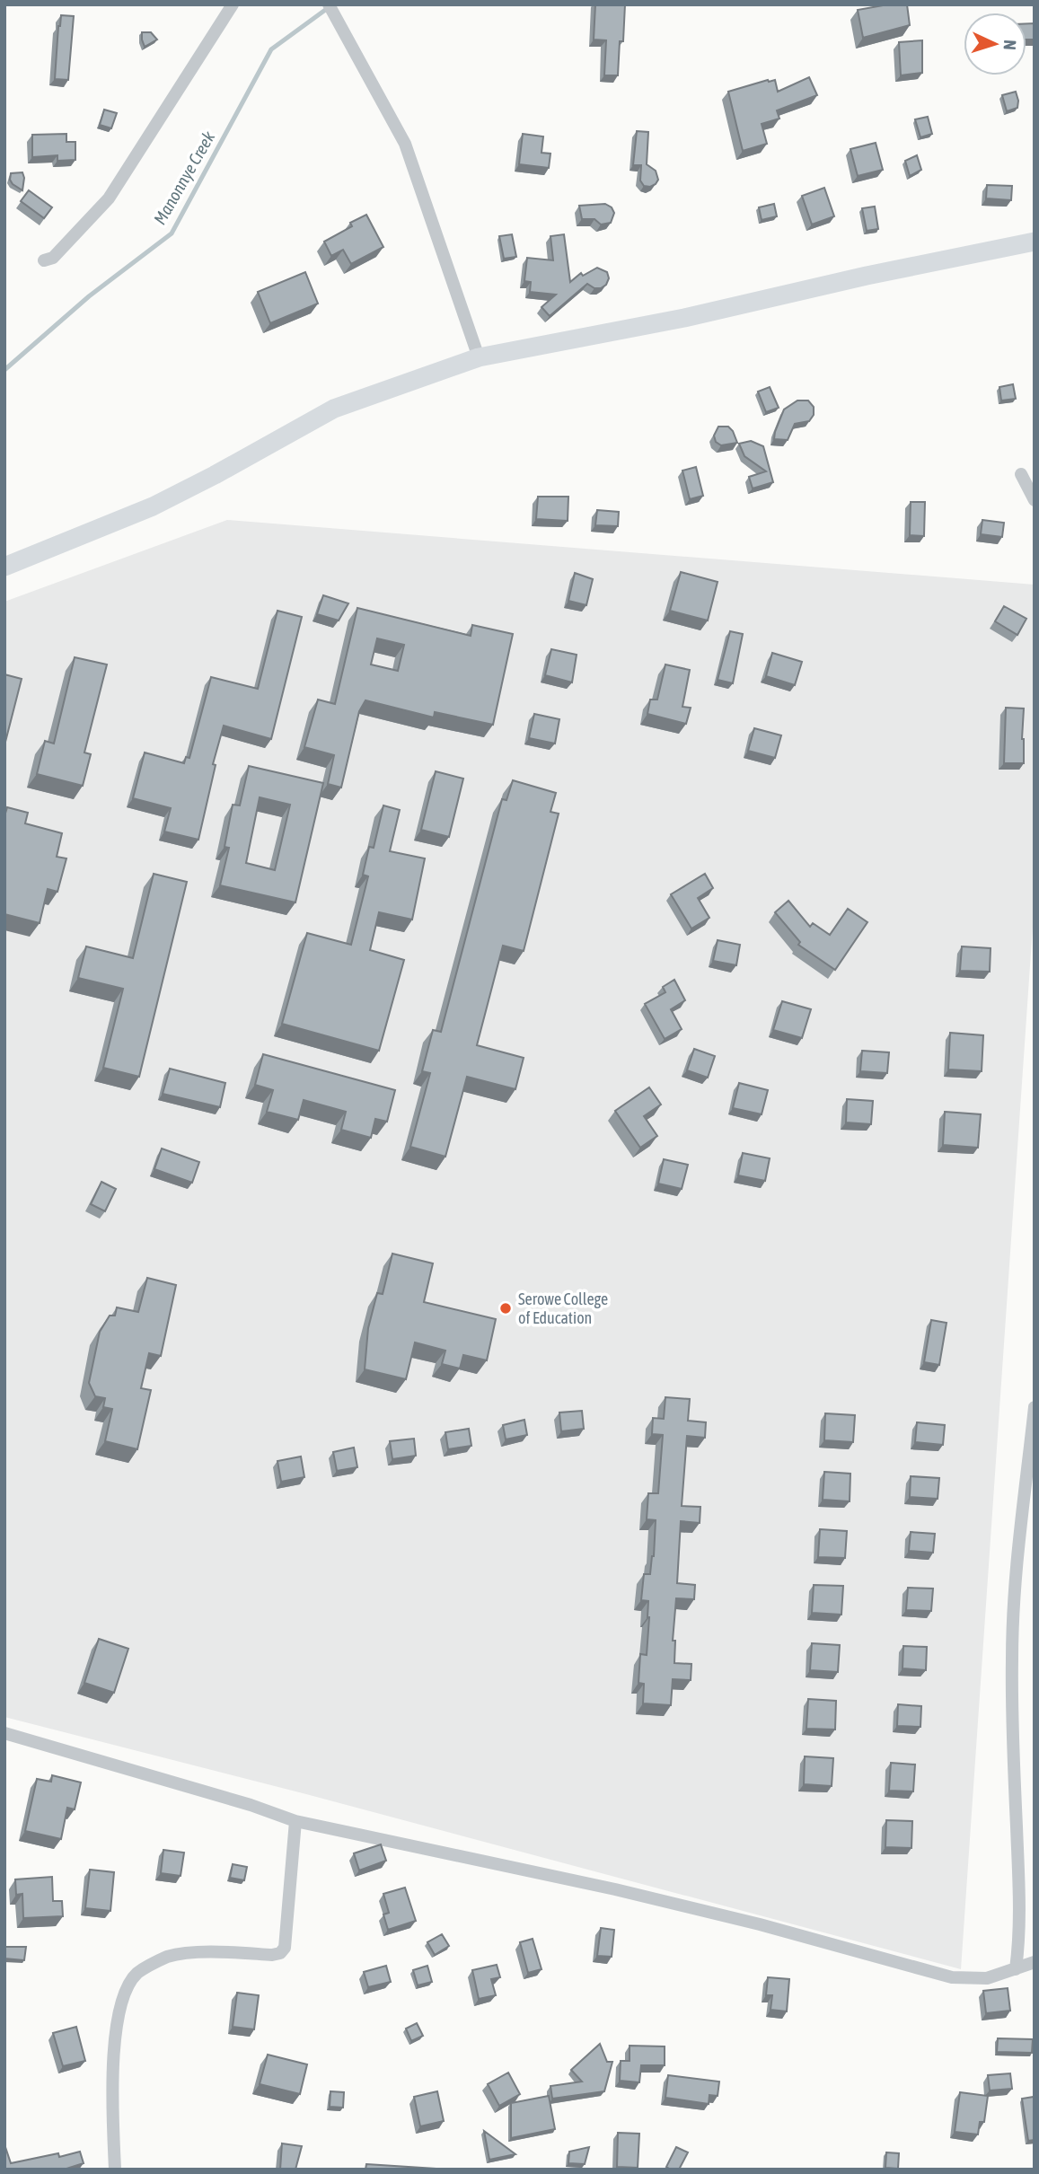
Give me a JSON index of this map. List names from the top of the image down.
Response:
{
  "water": ["Manonnye Creek"],
  "places": ["Serowe College of Education"],
  "north": "right"
}
